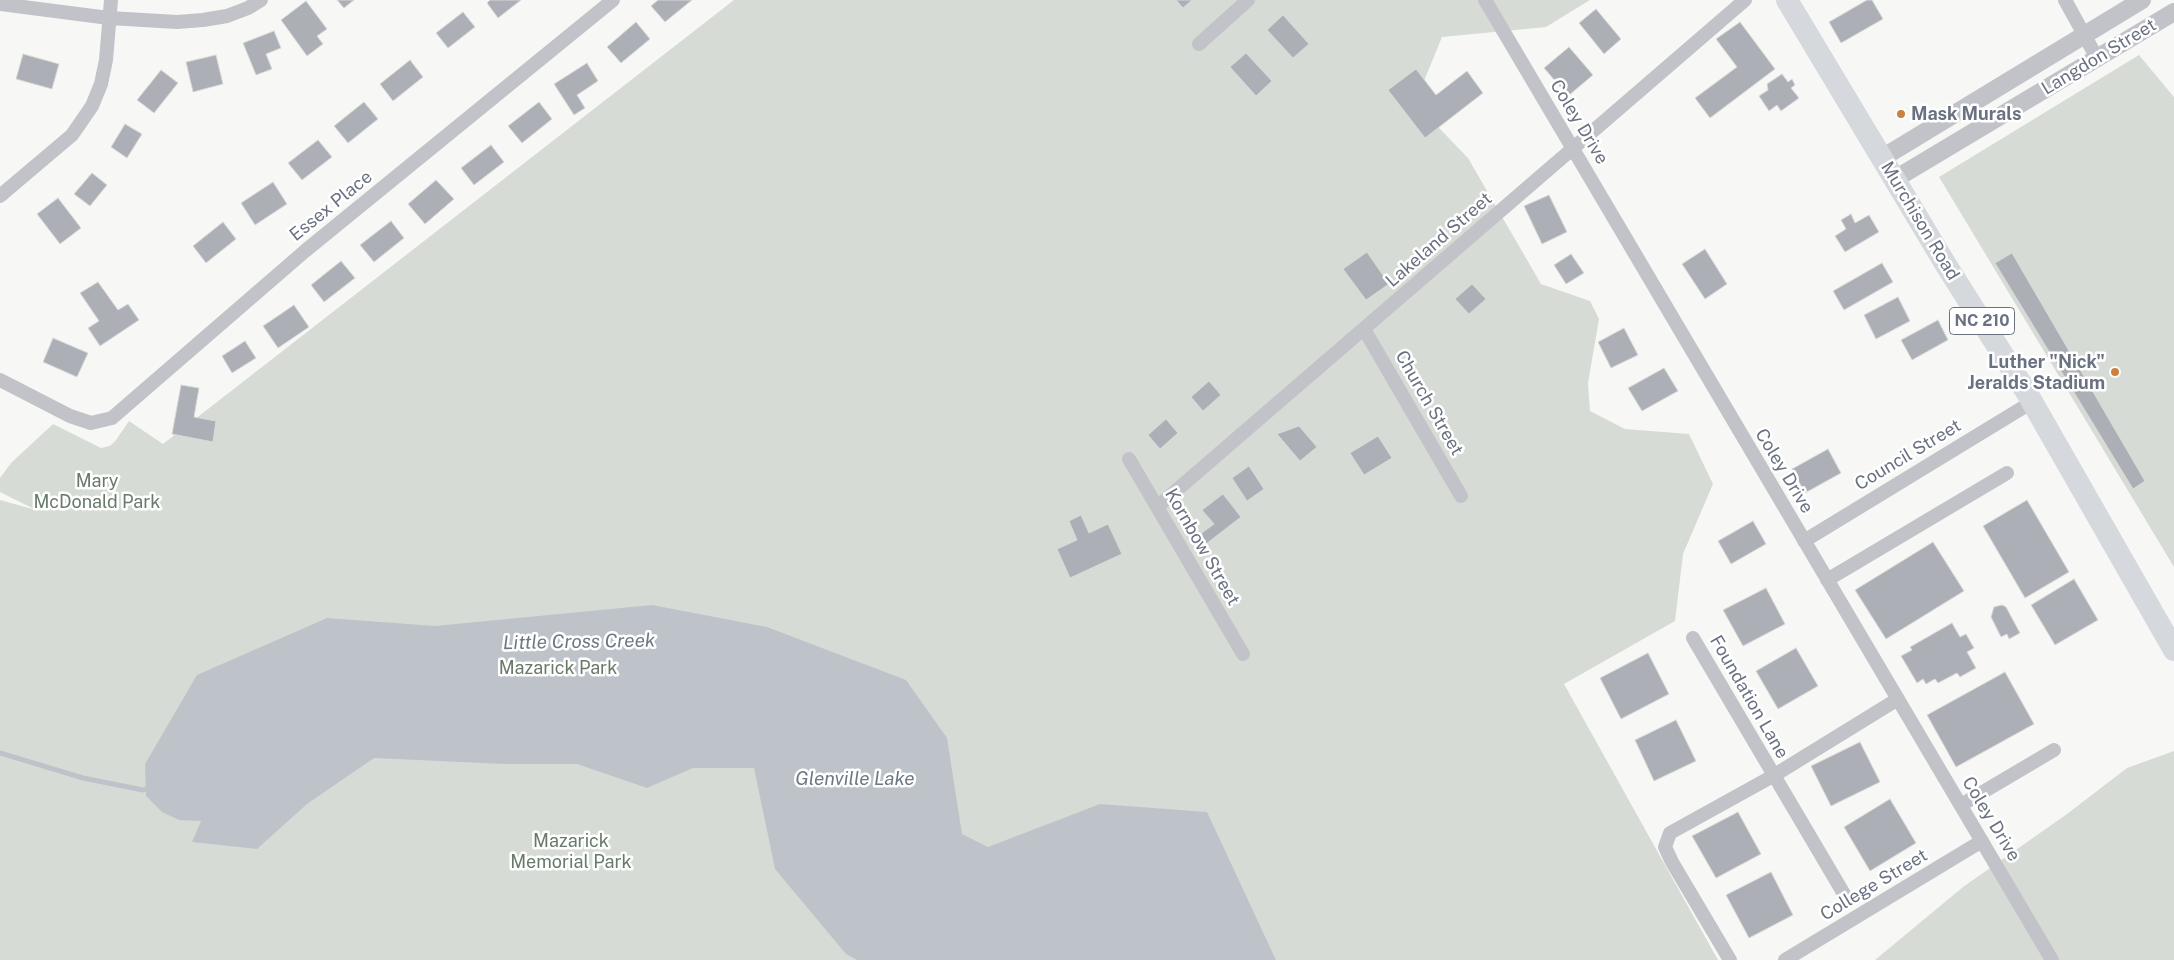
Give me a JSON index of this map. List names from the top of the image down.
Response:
{
  "streets": {
    "main road": ["Murchison Road", "NC 210"],
    "street": [
      "Langdon Street",
      "Coley Drive",
      "Essex Place",
      "Lakeland Street",
      "Church Street",
      "Council Street",
      "Kornbow Street",
      "Foundation Lane",
      "College Street"
    ]
  },
  "crossings": [
    ["Langdon Street", "Murchison Road"],
    ["Coley Drive", "Lakeland Street"],
    ["Coley Drive", "Council Street"],
    ["Coley Drive", "Foundation Lane"],
    ["Coley Drive", "College Street"],
    ["Murchison Road", "Council Street"],
    ["Lakeland Street", "Church Street"],
    ["Lakeland Street", "Kornbow Street"]
  ],
  "water": ["Little Cross Creek", "Glenville Lake"],
  "parks": ["Mary McDonald Park", "Mazarick Park", "Mazarick Memorial Park"],
  "places": ["Mask Murals", "Luther \"Nick\" Jeralds Stadium"]
}
